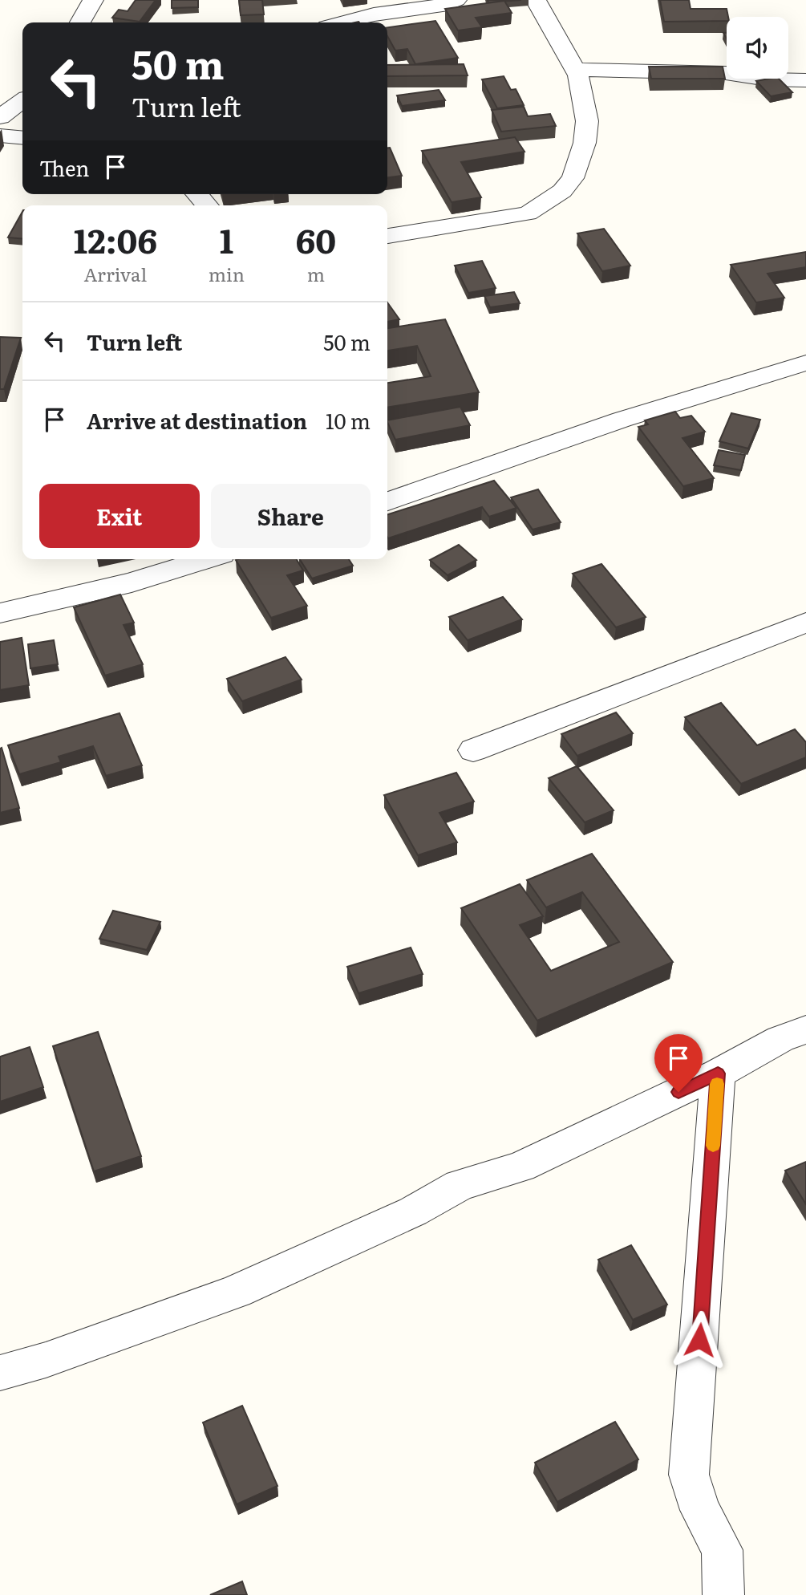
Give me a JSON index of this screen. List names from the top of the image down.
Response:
{
  "page": {
    "turn": ["50 m", "Turn left"],
    "then": "Then",
    "eta": [
      "12:06",
      "Arrival",
      "1",
      "min",
      "60",
      "m"
    ],
    "list": [
      {
        "name": "Turn left",
        "value": "50 m"
      },
      {
        "name": "Arrive at destination",
        "value": "10 m"
      }
    ],
    "buttons": ["Exit", "Share"]
  }
}
